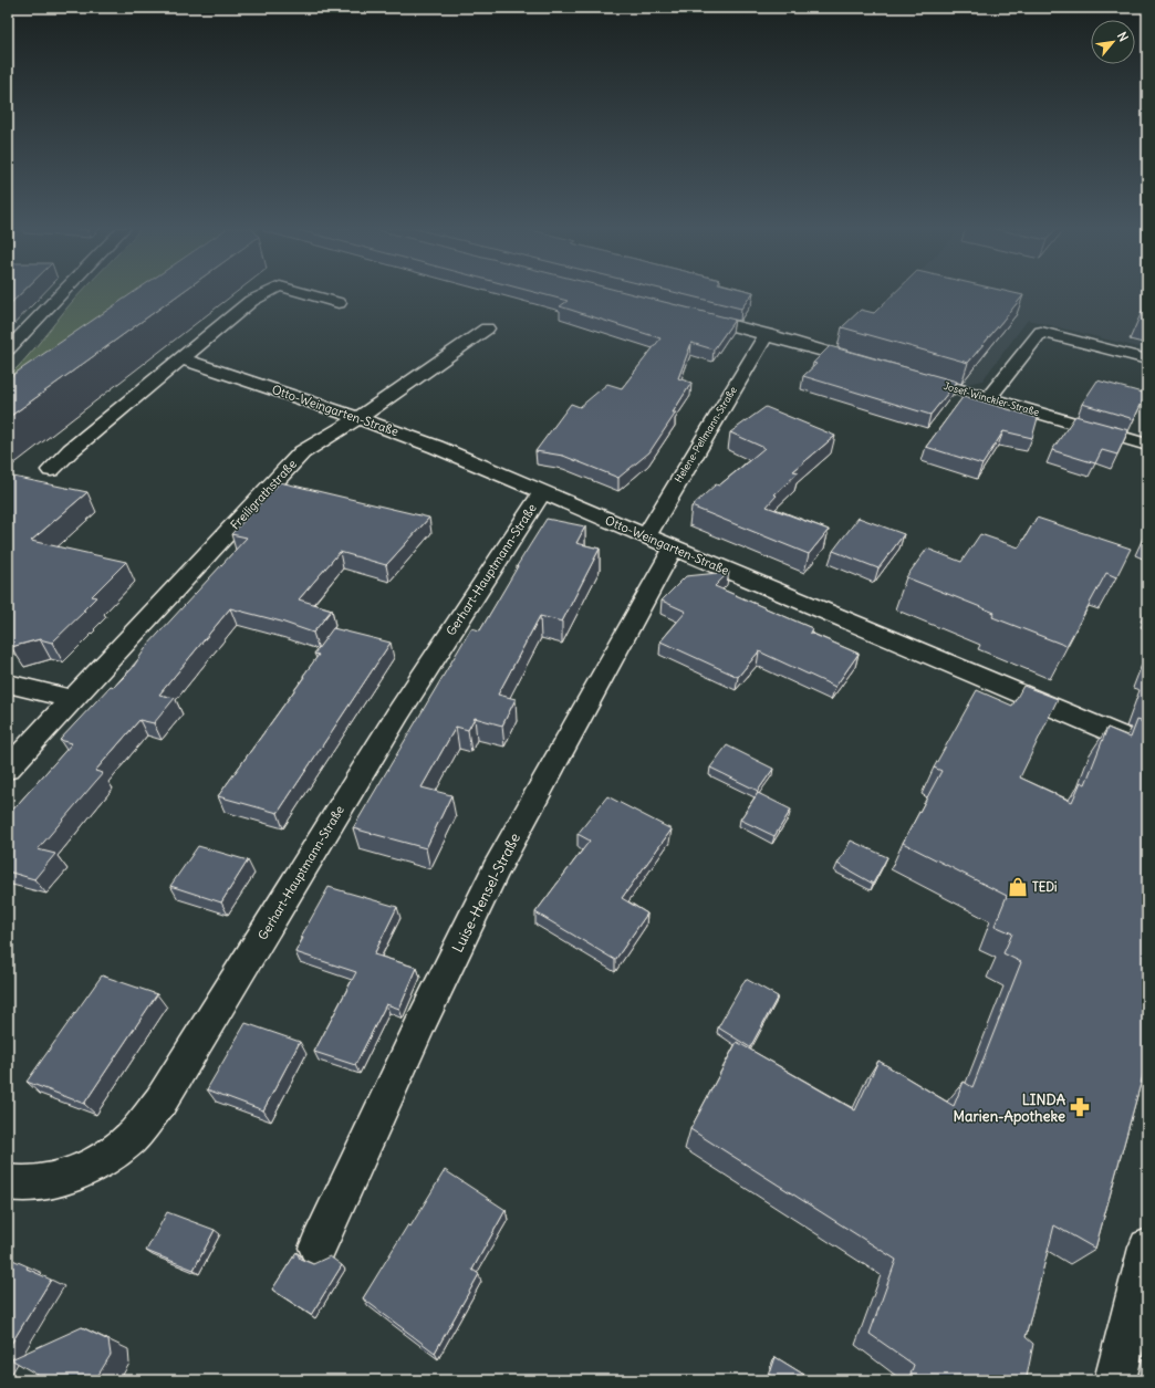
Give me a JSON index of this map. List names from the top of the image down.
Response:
{
  "streets": {
    "street": [
      "Josef-Winckler-Straße",
      "Otto-Weingarten-Straße",
      "Helene-Pellmann-Straße",
      "Freiligrathstraße",
      "Gerhart-Hauptmann-Straße",
      "Luise-Hensel-Straße"
    ]
  },
  "crossings": [
    ["Otto-Weingarten-Straße", "Helene-Pellmann-Straße"],
    ["Otto-Weingarten-Straße", "Freiligrathstraße"],
    ["Otto-Weingarten-Straße", "Gerhart-Hauptmann-Straße"],
    ["Otto-Weingarten-Straße", "Luise-Hensel-Straße"]
  ],
  "places": {
    "shop": ["TEDi"],
    "pharmacy": ["LINDA Marien-Apotheke"]
  },
  "north": "top right"
}
